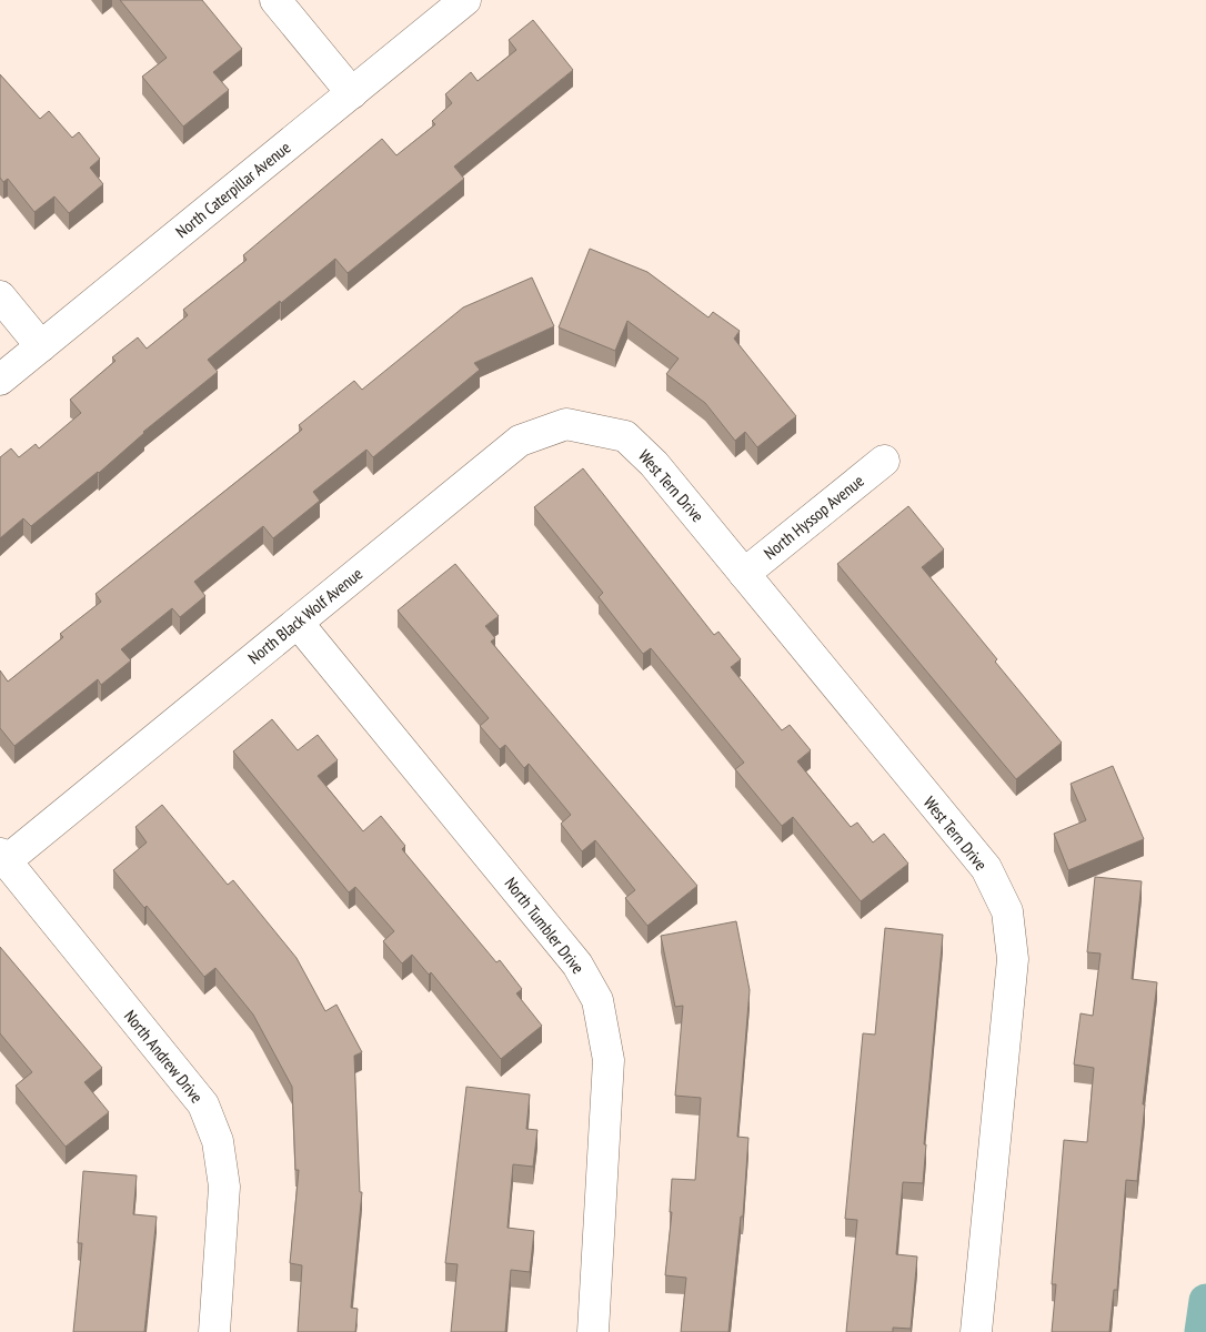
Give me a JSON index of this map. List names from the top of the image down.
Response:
{
  "streets": {
    "street": [
      "North Caterpillar Avenue",
      "West Tern Drive",
      "North Hyssop Avenue",
      "North Black Wolf Avenue",
      "North Tumbler Drive",
      "North Andrew Drive"
    ]
  },
  "crossings": [
    ["West Tern Drive", "North Hyssop Avenue"],
    ["West Tern Drive", "North Black Wolf Avenue"],
    ["North Black Wolf Avenue", "North Tumbler Drive"],
    ["North Black Wolf Avenue", "North Andrew Drive"]
  ]
}
